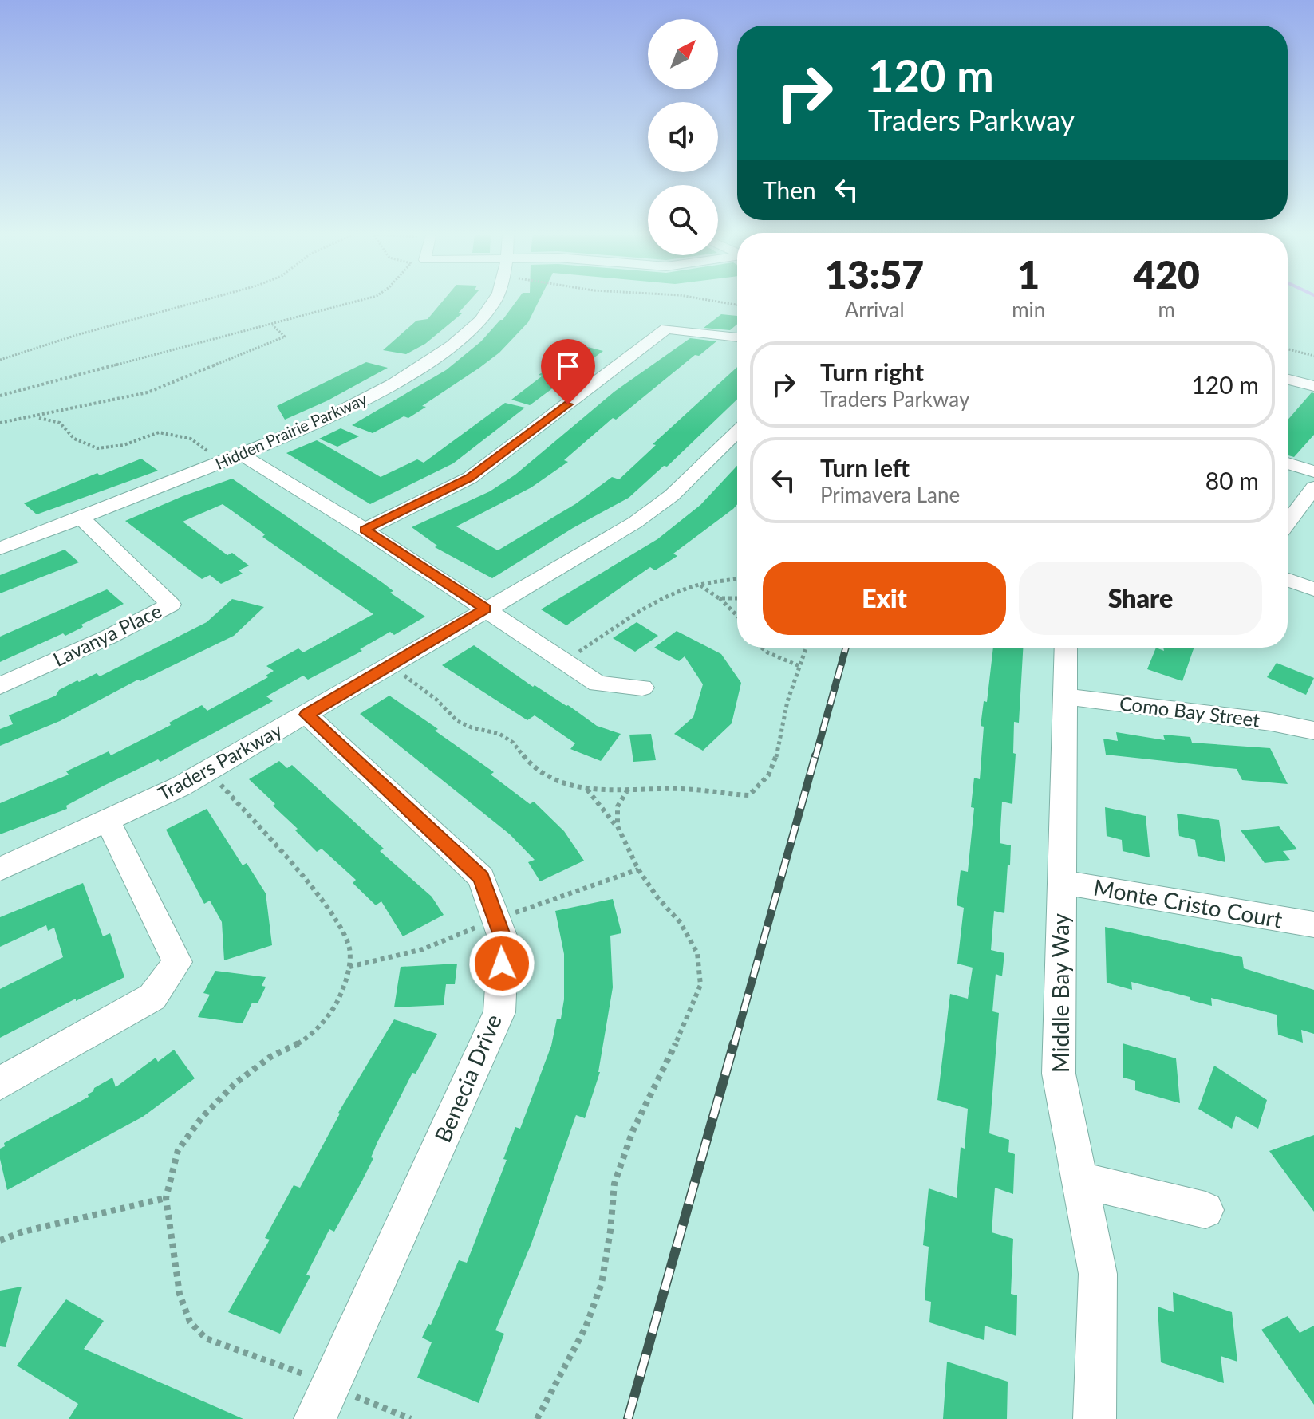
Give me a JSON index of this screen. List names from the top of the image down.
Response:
{
  "streets": {
    "street": [
      "Hidden Prairie Parkway",
      "Lavanya Place",
      "Como Bay Street",
      "Traders Parkway",
      "Monte Cristo Court",
      "Middle Bay Way",
      "Benecia Drive"
    ]
  },
  "crossings": [
    ["Hidden Prairie Parkway", "Lavanya Place"],
    ["Como Bay Street", "Middle Bay Way"],
    ["Traders Parkway", "Benecia Drive"],
    ["Monte Cristo Court", "Middle Bay Way"]
  ],
  "north": "top right",
  "page": {
    "turn": ["120 m", "Traders Parkway"],
    "then": "Then",
    "eta": [
      "13:57",
      "Arrival",
      "1",
      "min",
      "420",
      "m"
    ],
    "list": [
      {
        "name": "Turn right",
        "note": "Traders Parkway",
        "value": "120 m"
      },
      {
        "name": "Turn left",
        "note": "Primavera Lane",
        "value": "80 m"
      }
    ],
    "buttons": ["Exit", "Share"]
  }
}
